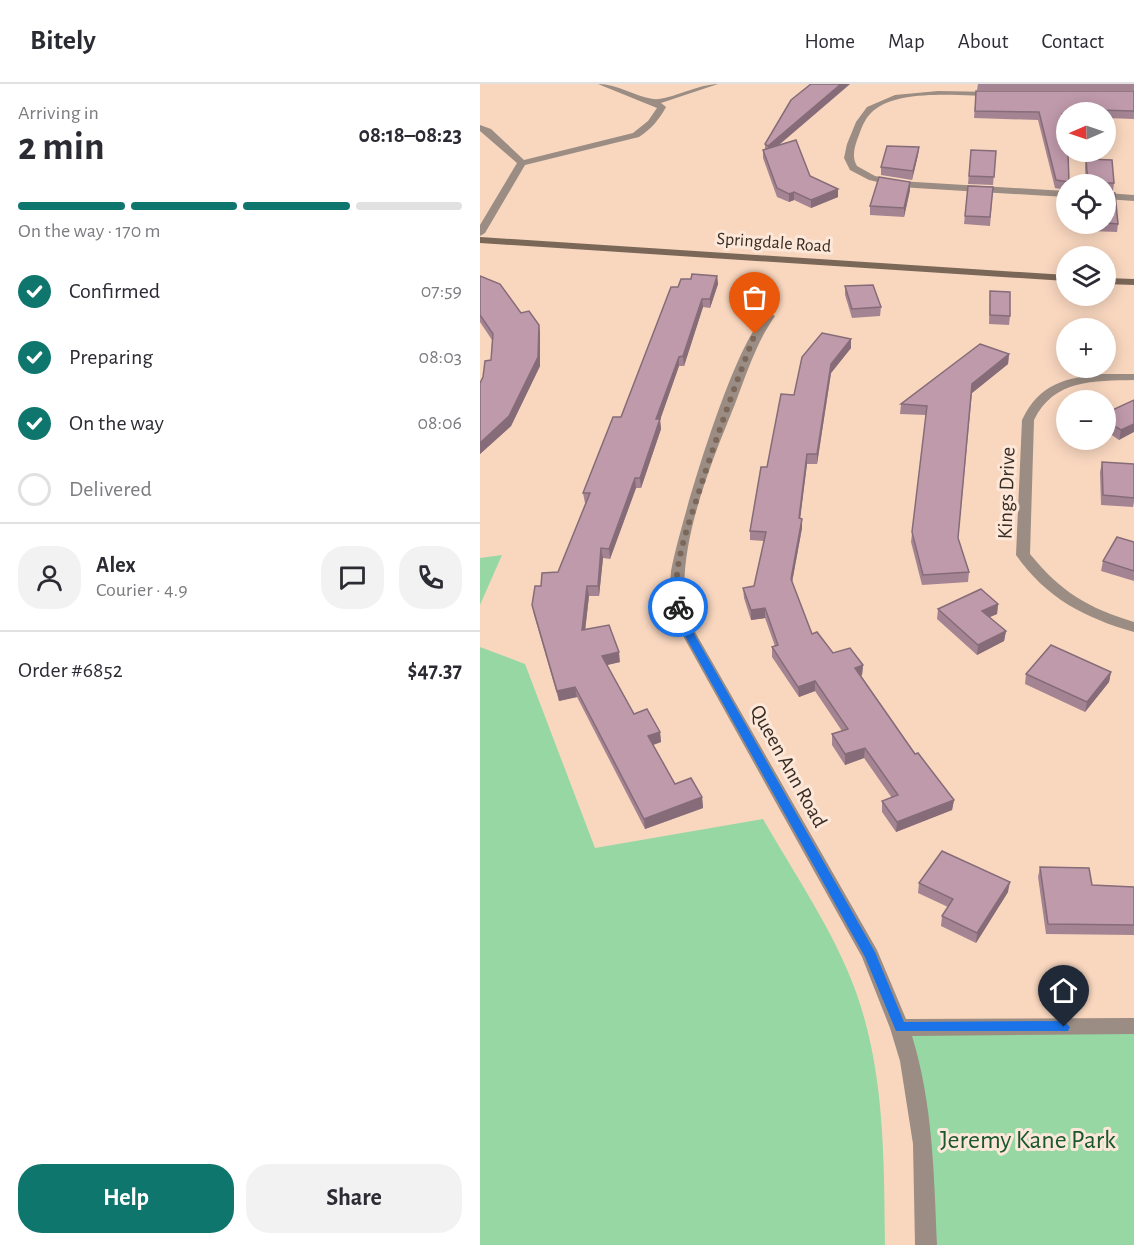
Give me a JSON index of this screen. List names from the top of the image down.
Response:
{
  "streets": {
    "main road": ["Springdale Road"],
    "street": ["Kings Drive", "Queen Ann Road"]
  },
  "parks": ["Jeremy Kane Park"],
  "north": "left",
  "page": {
    "header": "Bitely",
    "nav": [
      "Home",
      "Map",
      "About",
      "Contact"
    ],
    "heading": ["2 min", "Arriving in", "08:18–08:23"],
    "panel": [
      "Alex",
      "Courier · 4.9",
      "Order #6852",
      "$47.37"
    ],
    "map_buttons": ["+", "−"],
    "bar": "On the way · 170 m",
    "list": [
      ["Confirmed", "07:59"],
      ["Preparing", "08:03"],
      ["On the way", "08:06"],
      "Delivered"
    ],
    "buttons": ["Help", "Share"]
  }
}
